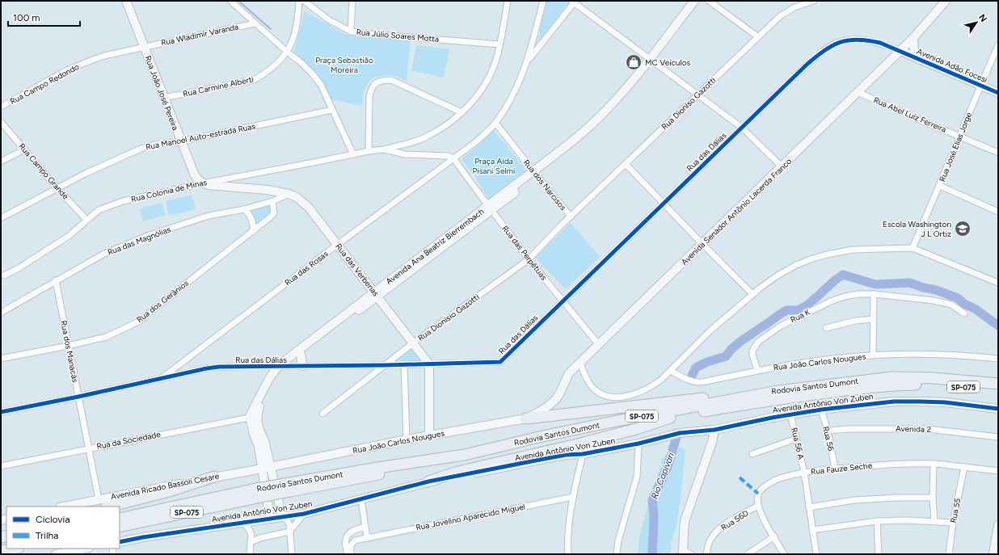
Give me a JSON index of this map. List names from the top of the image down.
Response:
{
  "streets": {
    "highway": ["Rodovia Santos Dumont", "SP-075"],
    "street": [
      "Rua Wladimir Varanda",
      "Rua Júlio Soares Motta",
      "Avenida Adão Focesi",
      "Rua Campo Redondo",
      "Rua Carmine Alberti",
      "Rua João José Pereira",
      "Rua Dioníso Gazotti",
      "Rua Abel Luíz Ferreira",
      "Rua Manoel Auto-estrada Ruas",
      "Rua José Elias Jorge",
      "Rua das Dálias",
      "Rua Campo Grande",
      "Rua dos Narcisos",
      "Rua Colonia de Minas",
      "Avenida Senador Antônio Lacerda Franco",
      "Rua das Magnólias",
      "Avenida Ana Beatriz Bierrembach",
      "Rua das Perpétuas",
      "Rua das Rosas",
      "Rua das Verbenas",
      "Rua dos Gerânios",
      "Rua K",
      "Rua Dionísio Gazotti",
      "Rua dos Manacás",
      "Rua João Carlos Nougues",
      "Avenida Antônio Von Zuben",
      "Avenida 2",
      "Rua 56",
      "Rua da Sociedade",
      "Rua 56 A",
      "Rua Fauze Seche",
      "Avenida Ricado Bassoli Cesare",
      "Rua 55",
      "Rua Jovelino Aparecido Miguel",
      "Rua 56D"
    ]
  },
  "crossings": [
    ["Rua Wladimir Varanda", "Rua Campo Redondo"],
    ["Rua Wladimir Varanda", "Rua João José Pereira"],
    ["Avenida Adão Focesi", "Rua José Elias Jorge"],
    ["Avenida Adão Focesi", "Rua das Dálias"],
    ["Avenida Adão Focesi", "Avenida Senador Antônio Lacerda Franco"],
    ["Rua Campo Redondo", "Rua João José Pereira"],
    ["Rua Carmine Alberti", "Rua João José Pereira"],
    ["Rua João José Pereira", "Rua Manoel Auto-estrada Ruas"],
    ["Rua João José Pereira", "Rua Colonia de Minas"],
    ["Rua João José Pereira", "Rua das Verbenas"],
    ["Rua Dioníso Gazotti", "Rua dos Narcisos"],
    ["Rua Dioníso Gazotti", "Rua Dionísio Gazotti"],
    ["Rua Abel Luíz Ferreira", "Rua José Elias Jorge"],
    ["Rua Abel Luíz Ferreira", "Avenida Senador Antônio Lacerda Franco"],
    ["Rua Manoel Auto-estrada Ruas", "Rua Campo Grande"],
    ["Rua das Dálias", "Avenida Senador Antônio Lacerda Franco"],
    ["Rua das Dálias", "Avenida Ana Beatriz Bierrembach"],
    ["Rua das Dálias", "Rua das Perpétuas"],
    ["Rua das Dálias", "Rua das Rosas"],
    ["Rua das Dálias", "Rua das Verbenas"],
    ["Rua das Dálias", "Rua Dionísio Gazotti"],
    ["Rua das Dálias", "Rua dos Manacás"],
    ["Rua Campo Grande", "Rua Colonia de Minas"],
    ["Rua dos Narcisos", "Avenida Ana Beatriz Bierrembach"],
    ["Rua dos Narcisos", "Rua Dionísio Gazotti"],
    ["Rua Colonia de Minas", "Rua das Verbenas"],
    ["Avenida Senador Antônio Lacerda Franco", "Rua das Perpétuas"],
    ["Avenida Senador Antônio Lacerda Franco", "Rua João Carlos Nougues"],
    ["Rua das Magnólias", "Rua das Verbenas"],
    ["Rua das Magnólias", "Rua dos Gerânios"],
    ["Rua das Magnólias", "Rua dos Manacás"],
    ["Avenida Ana Beatriz Bierrembach", "Rua das Perpétuas"],
    ["Avenida Ana Beatriz Bierrembach", "Rua das Verbenas"],
    ["Avenida Ana Beatriz Bierrembach", "Rua da Sociedade"],
    ["Rua das Perpétuas", "Rua das Rosas"],
    ["Rua das Perpétuas", "Rua Dionísio Gazotti"],
    ["Rua das Rosas", "Rua das Verbenas"],
    ["Rua das Verbenas", "Rua Dionísio Gazotti"],
    ["Rua dos Gerânios", "Rua dos Manacás"],
    ["Rua K", "Rua João Carlos Nougues"],
    ["Rua dos Manacás", "Rua da Sociedade"],
    ["Rua dos Manacás", "Avenida Ricado Bassoli Cesare"],
    ["Rua João Carlos Nougues", "Avenida Ricado Bassoli Cesare"],
    ["Avenida Antônio Von Zuben", "Rua 56"],
    ["Avenida Antônio Von Zuben", "Rua 56 A"],
    ["Avenida 2", "Rua 56"],
    ["Rua 56", "Rua Fauze Seche"],
    ["Rua 56 A", "Rua Fauze Seche"],
    ["Rua Fauze Seche", "Rua 55"],
    ["Rua Fauze Seche", "Rua 56D"]
  ],
  "water": ["Rio Capivari"],
  "parks": ["Praça Sebastião Moreira", "Praça Aida Pisani Selmi"],
  "places": {
    "shop": ["MC Veículos"],
    "school or university": ["Escola Washington J L Ortiz"]
  },
  "legend": ["Ciclovia", "Trilha"],
  "scale_bar": "100 m",
  "north": "top right"
}
